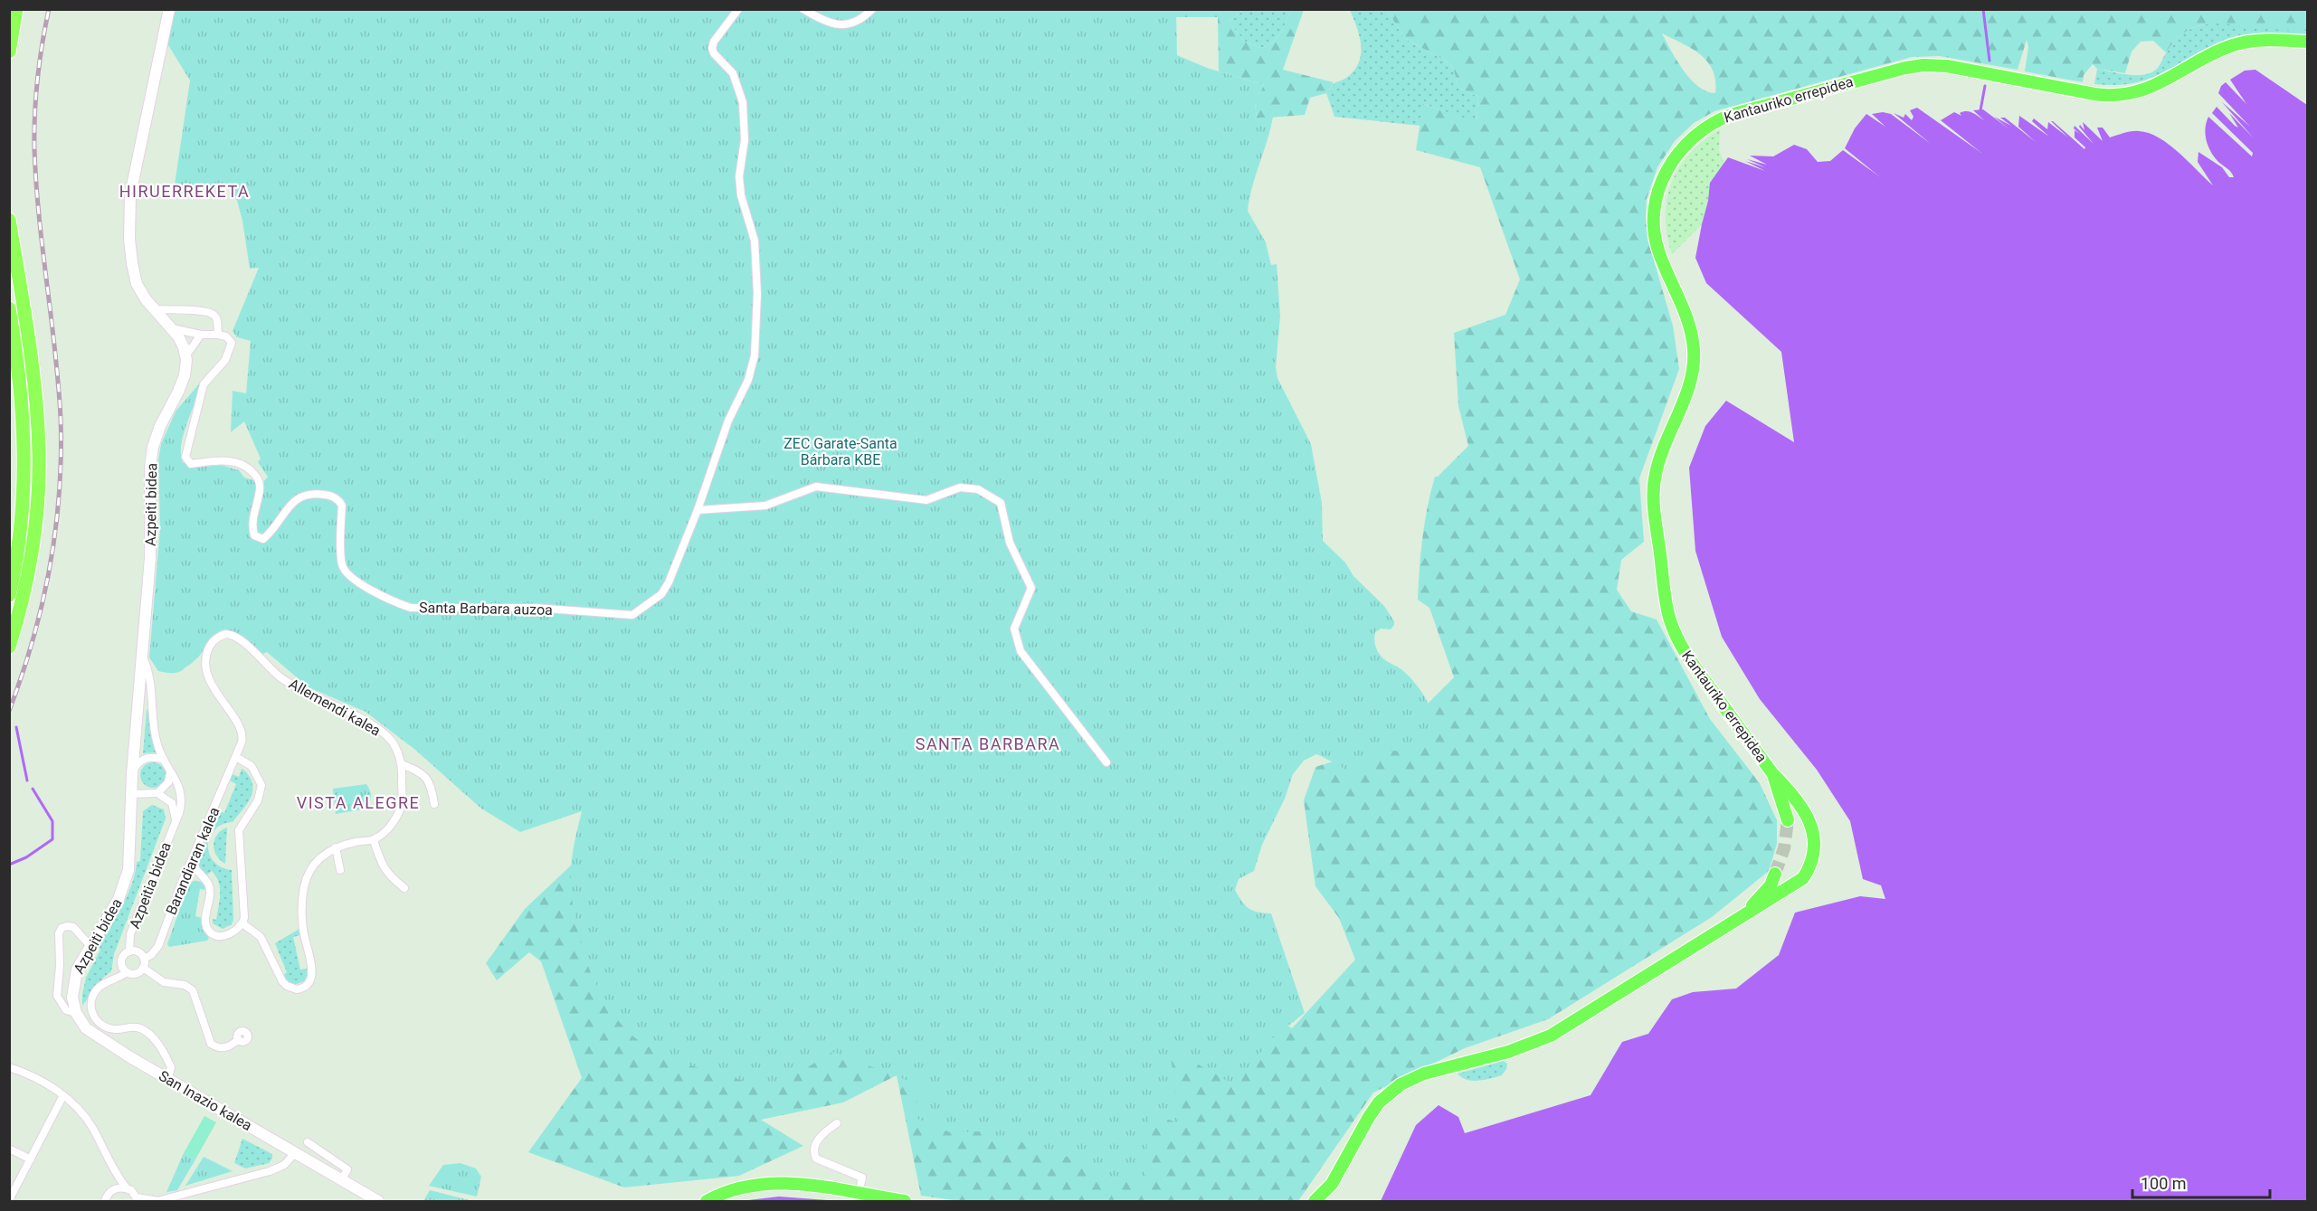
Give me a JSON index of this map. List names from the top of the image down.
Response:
{
  "streets": {
    "highway": ["Kantauriko errepidea"],
    "main road": ["Azpeiti bidea", "San Inazio kalea"],
    "street": [
      "Santa Barbara auzoa",
      "Allemendi kalea",
      "Barandiaran kalea",
      "Azpeitia bidea"
    ]
  },
  "crossings": [
    ["Azpeiti bidea", "Azpeitia bidea"],
    ["Azpeiti bidea", "San Inazio kalea"],
    ["Allemendi kalea", "Barandiaran kalea"],
    ["Barandiaran kalea", "Azpeitia bidea"]
  ],
  "districts": ["HIRUERREKETA", "SANTA BARBARA", "VISTA ALEGRE"],
  "parks": ["ZEC Garate-Santa Bárbara KBE"],
  "scale_bar": "100 m"
}
